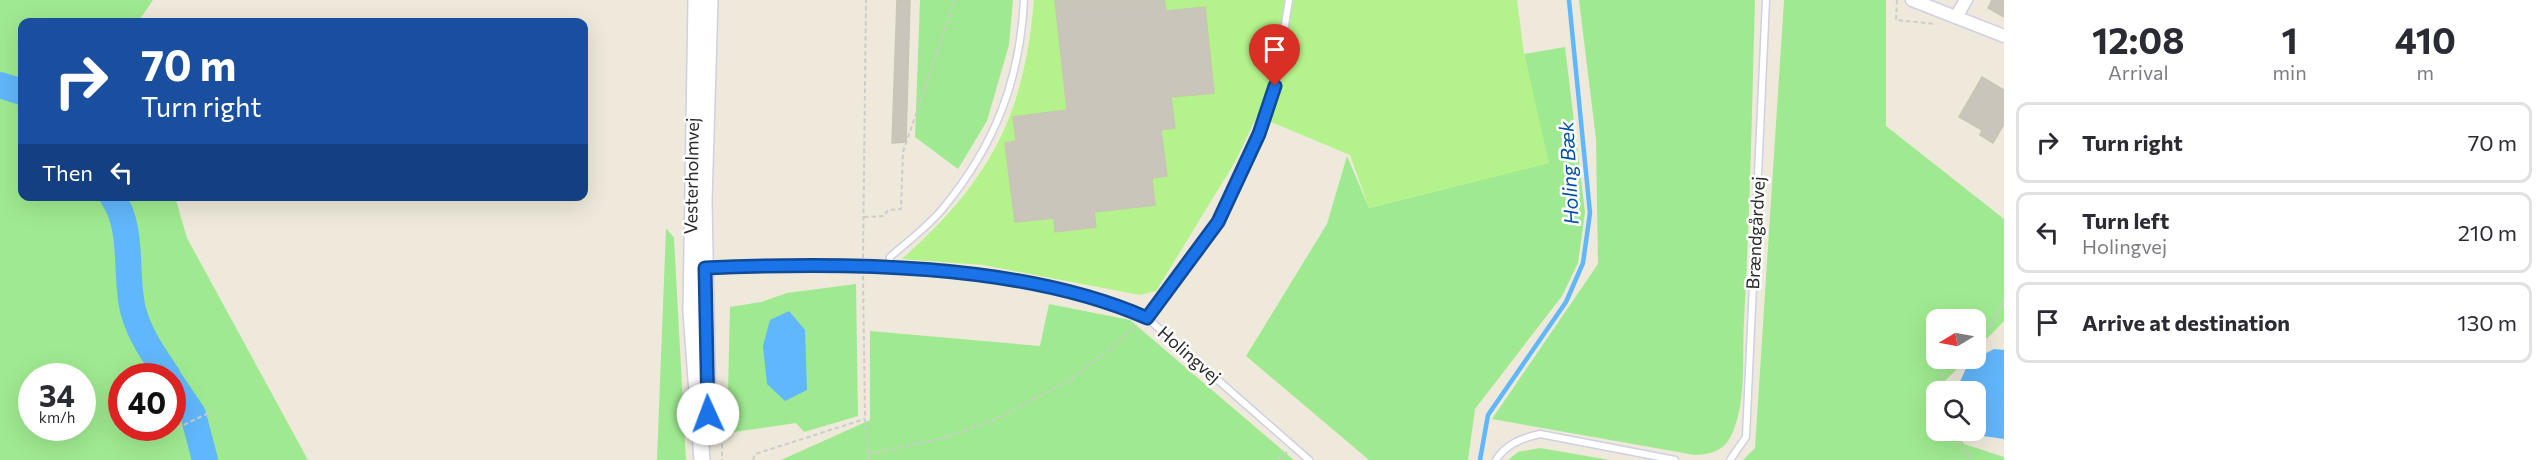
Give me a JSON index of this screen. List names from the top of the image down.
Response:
{
  "streets": {
    "street": ["Vesterholmvej"],
    "lane": ["Brændgårdvej", "Holingvej"]
  },
  "water": ["Holing Bæk"],
  "north": "left",
  "page": {
    "eta": [
      "12:08",
      "Arrival",
      "1",
      "min",
      "410",
      "m"
    ],
    "turn": ["70 m", "Turn right"],
    "list": [
      {
        "name": "Turn right",
        "value": "70 m"
      },
      {
        "name": "Turn left",
        "note": "Holingvej",
        "value": "210 m"
      },
      {
        "name": "Arrive at destination",
        "value": "130 m"
      }
    ],
    "then": "Then",
    "speed": "34 km/h",
    "limit": "40"
  }
}
